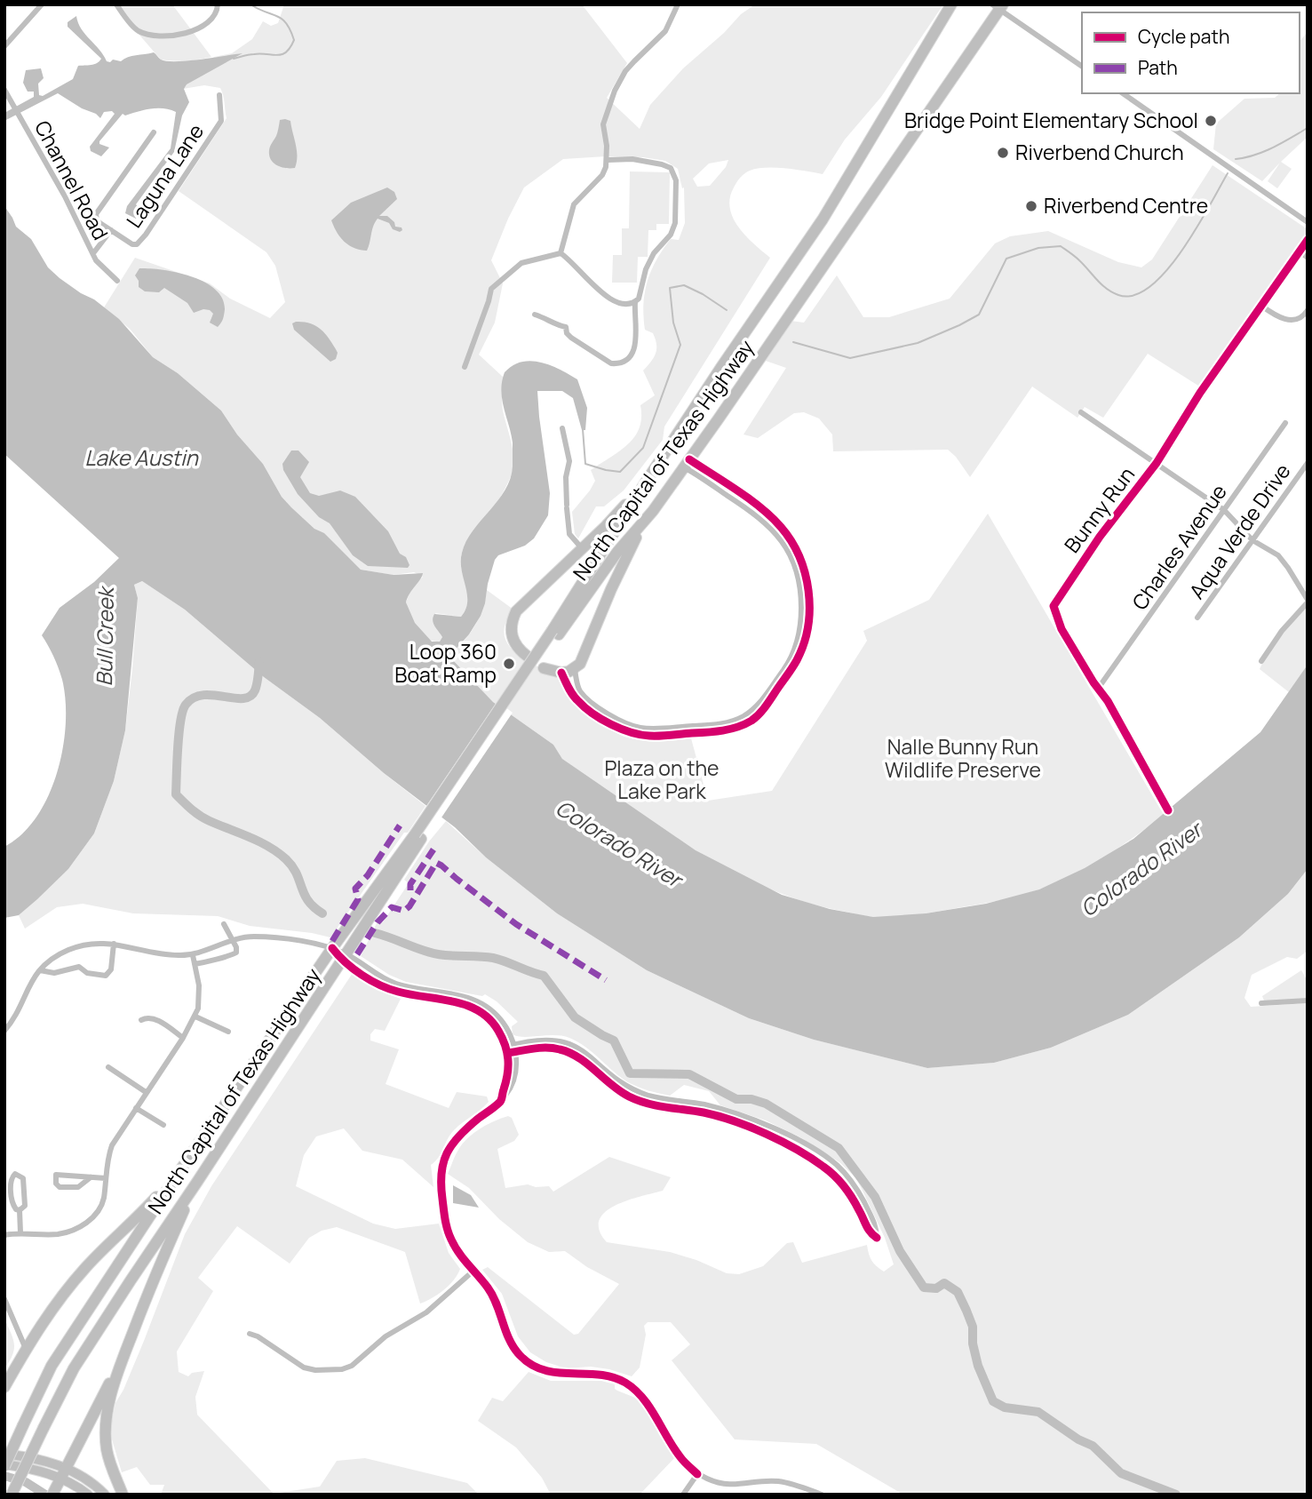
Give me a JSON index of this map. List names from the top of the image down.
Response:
{
  "streets": {
    "highway": ["North Capital of Texas Highway"],
    "street": [
      "Laguna Lane",
      "Channel Road",
      "Bunny Run",
      "Aqua Verde Drive",
      "Charles Avenue"
    ]
  },
  "crossings": [
    ["Laguna Lane", "Channel Road"],
    ["Bunny Run", "Charles Avenue"]
  ],
  "water": ["Lake Austin", "Bull Creek", "Colorado River"],
  "parks": ["Nalle Bunny Run Wildlife Preserve", "Plaza on the Lake Park"],
  "places": [
    "Bridge Point Elementary School",
    "Riverbend Church",
    "Riverbend Centre",
    "Loop 360 Boat Ramp"
  ],
  "legend": ["Cycle path", "Path"]
}
